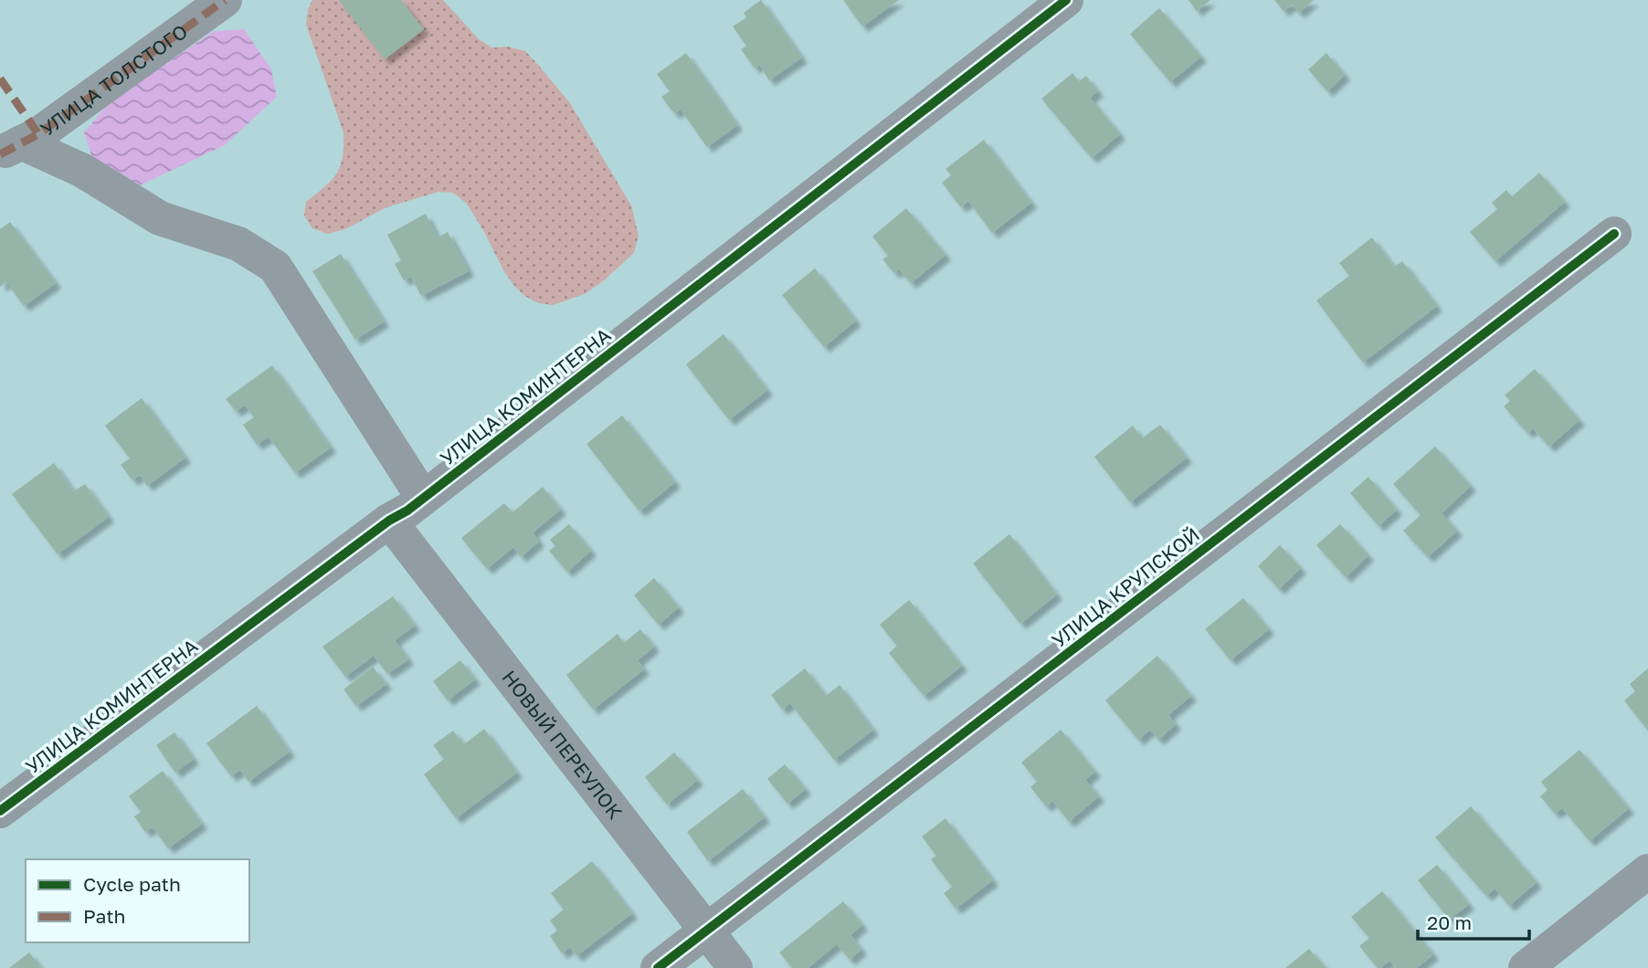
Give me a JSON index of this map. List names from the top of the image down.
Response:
{
  "streets": {
    "street": [
      "УЛИЦА ТОЛСТОГО",
      "УЛИЦА КОМИНТЕРНА",
      "УЛИЦА КРУПСКОЙ",
      "НОВЫЙ ПЕРЕУЛОК"
    ]
  },
  "crossings": [
    ["УЛИЦА КОМИНТЕРНА", "НОВЫЙ ПЕРЕУЛОК"],
    ["УЛИЦА КРУПСКОЙ", "НОВЫЙ ПЕРЕУЛОК"]
  ],
  "legend": ["Cycle path", "Path"],
  "scale_bar": "20 m"
}
